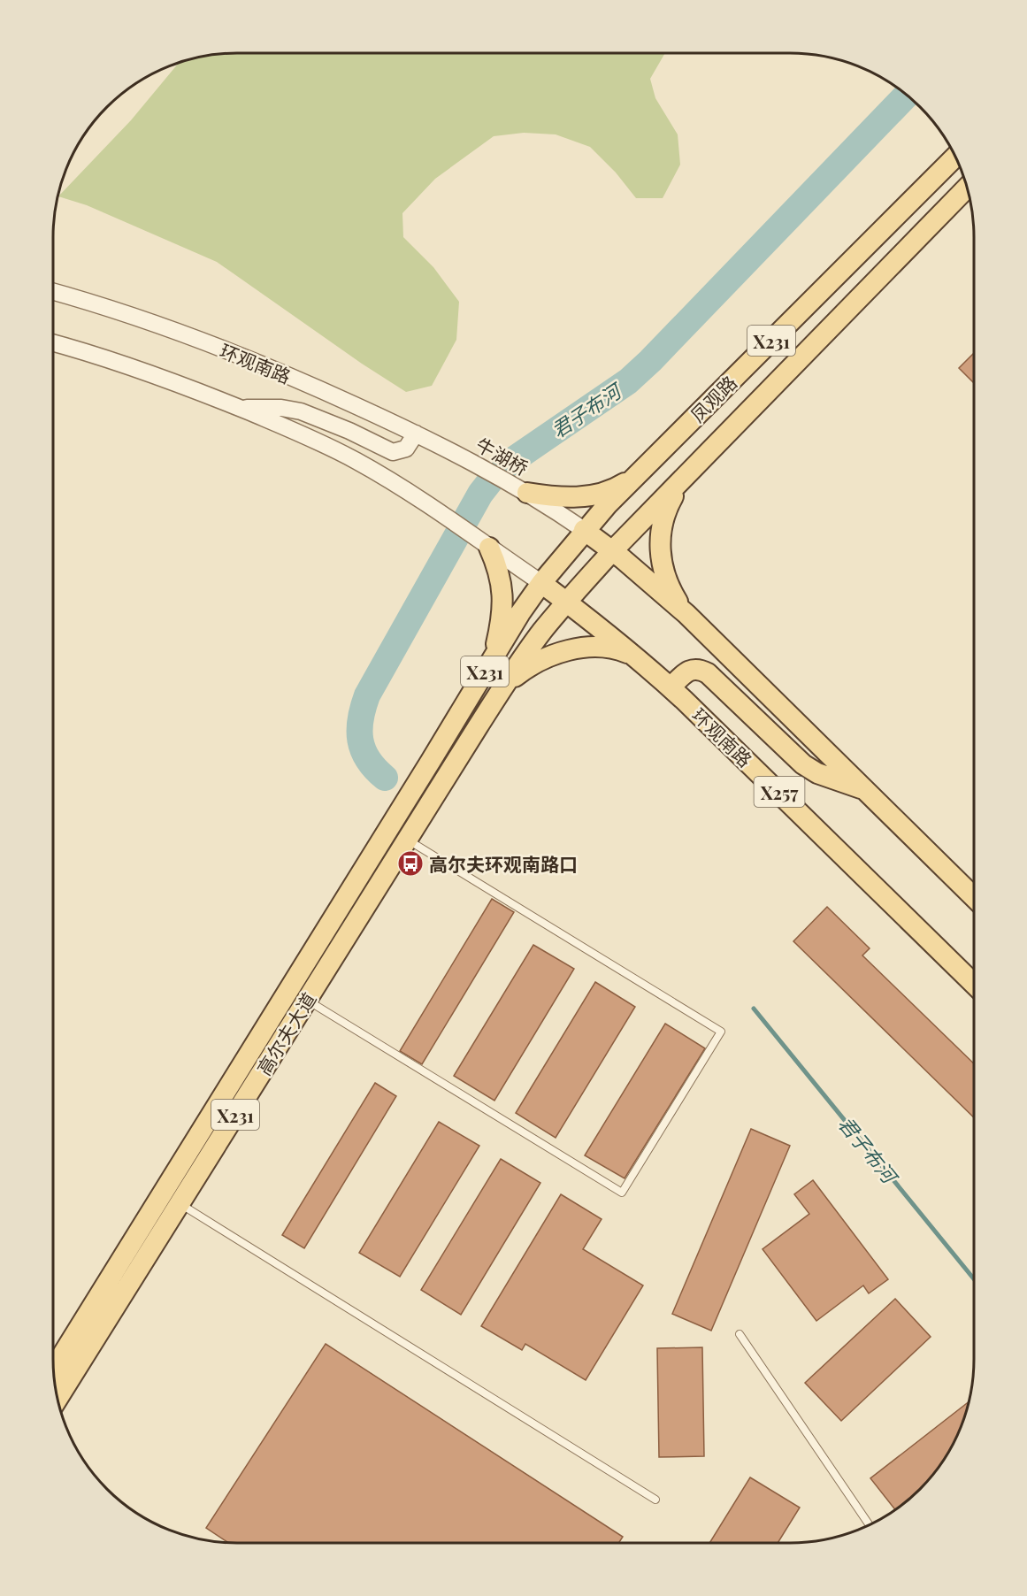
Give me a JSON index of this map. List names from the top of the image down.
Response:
{
  "streets": {
    "main road": [
      "X231",
      "环观南路",
      "凤观路",
      "X257",
      "高尔夫大道"
    ],
    "street": ["牛湖桥"]
  },
  "crossings": [
    ["X231", "环观南路"],
    ["X231", "凤观路"],
    ["X231", "高尔夫大道"],
    ["环观南路", "凤观路"],
    ["环观南路", "牛湖桥"]
  ],
  "water": ["君子布河"],
  "places": {
    "bus stop": ["高尔夫环观南路口"]
  }
}
